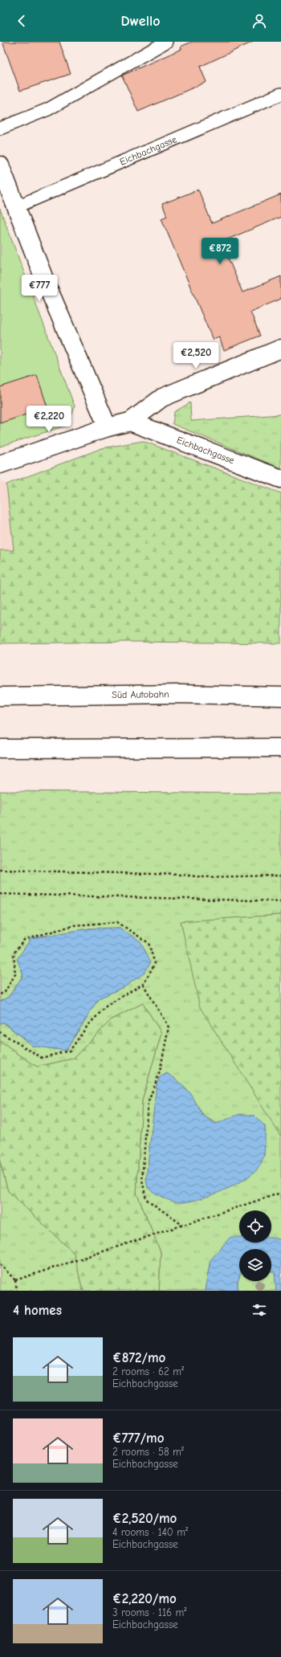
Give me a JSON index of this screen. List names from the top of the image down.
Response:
{
  "streets": {
    "main road": ["Eichbachgasse", "Süd Autobahn"]
  },
  "page": {
    "header": "Dwello",
    "price": [
      "€872",
      "€777",
      "€2,520",
      "€2,220"
    ],
    "heading": "4 homes",
    "list": [
      {
        "name": "€872/mo",
        "note": "2 rooms · 62 m² · Eichbachgasse"
      },
      {
        "name": "€777/mo",
        "note": "2 rooms · 58 m² · Eichbachgasse"
      },
      {
        "name": "€2,520/mo",
        "note": "4 rooms · 140 m² · Eichbachgasse"
      },
      {
        "name": "€2,220/mo",
        "note": "3 rooms · 116 m² · Eichbachgasse"
      }
    ]
  }
}
